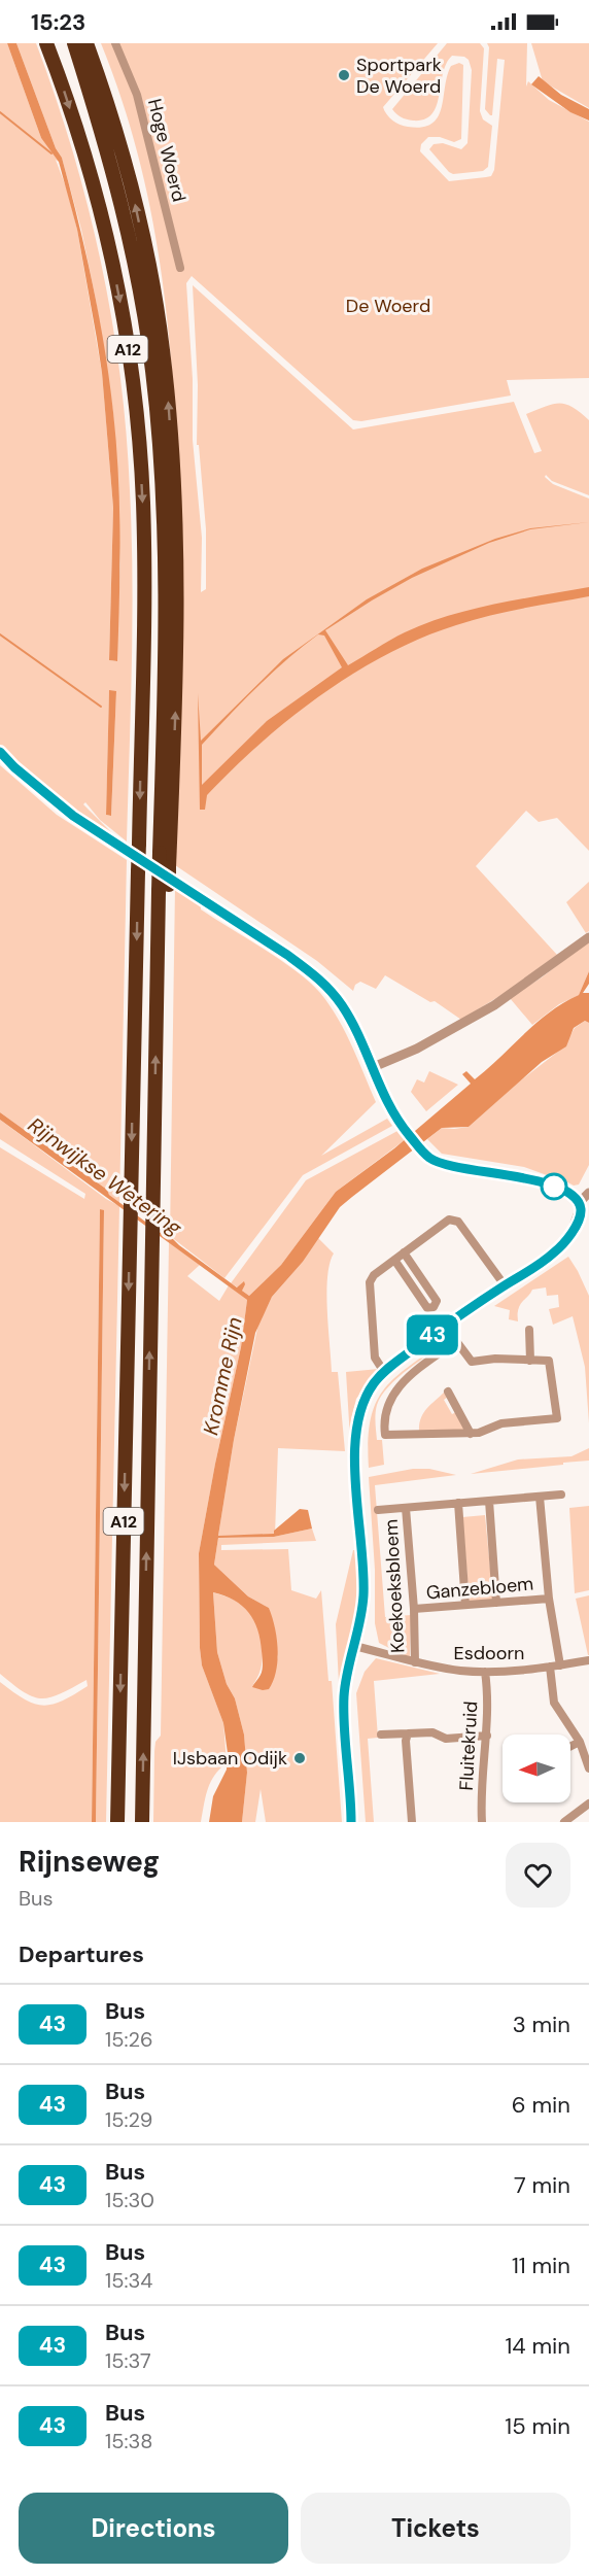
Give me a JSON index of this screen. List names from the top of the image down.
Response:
{
  "streets": {
    "highway": ["A12"],
    "street": [
      "Hoge Woerd",
      "Koekoeksbloem",
      "Ganzebloem",
      "Esdoorn",
      "Fluitekruid"
    ]
  },
  "crossings": [
    ["Koekoeksbloem", "Ganzebloem"],
    ["Koekoeksbloem", "Esdoorn"],
    ["Esdoorn", "Fluitekruid"]
  ],
  "water": ["Rijnwijkse Wetering", "Kromme Rijn"],
  "parks": ["De Woerd"],
  "places": ["Sportpark De Woerd", "IJsbaan Odijk"],
  "lines": ["bus line 43"],
  "north": "left",
  "page": {
    "status": "15:23",
    "on_map": "43",
    "heading": [
      ["Rijnseweg", "Bus"],
      "Departures"
    ],
    "list": [
      {
        "mark": "43",
        "name": "Bus",
        "note": "15:26",
        "value": "3 min"
      },
      {
        "mark": "43",
        "name": "Bus",
        "note": "15:29",
        "value": "6 min"
      },
      {
        "mark": "43",
        "name": "Bus",
        "note": "15:30",
        "value": "7 min"
      },
      {
        "mark": "43",
        "name": "Bus",
        "note": "15:34",
        "value": "11 min"
      },
      {
        "mark": "43",
        "name": "Bus",
        "note": "15:37",
        "value": "14 min"
      },
      {
        "mark": "43",
        "name": "Bus",
        "note": "15:38",
        "value": "15 min"
      }
    ],
    "buttons": ["Directions", "Tickets"]
  }
}
